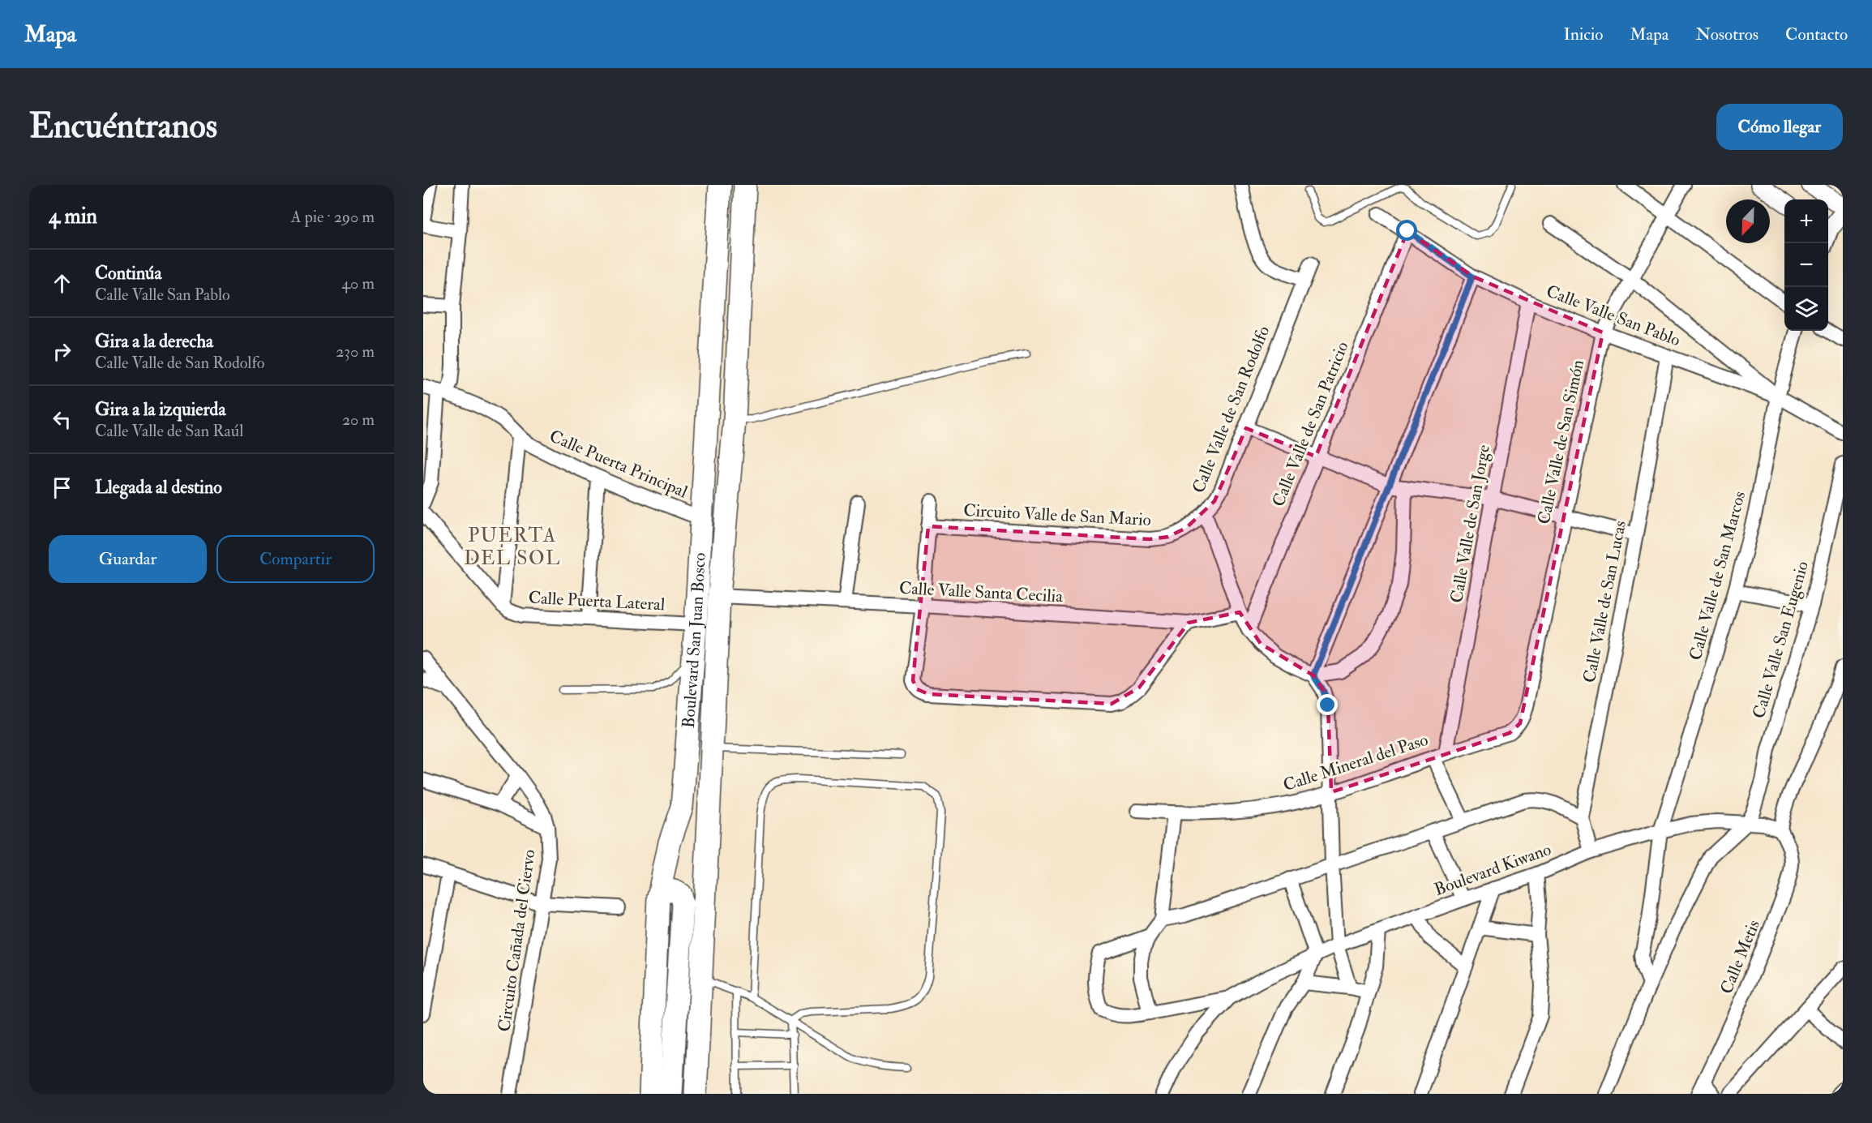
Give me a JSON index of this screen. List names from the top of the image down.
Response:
{
  "streets": {
    "main road": ["Boulevard San Juan Bosco"],
    "street": [
      "Calle Valle San Pablo",
      "Calle Valle de San Rodolfo",
      "Calle Valle de San Patricio",
      "Calle Valle de San Simón",
      "Calle Puerta Principal",
      "Circuito Valle de San Mario",
      "Calle Valle de San Jorge",
      "Calle Valle de San Marcos",
      "Calle Valle Santa Cecilia",
      "Calle Puerta Lateral",
      "Calle Valle de San Lucas",
      "Calle Valle San Eugenio",
      "Calle Mineral del Paso",
      "Boulevard Kiwano",
      "Circuito Cañada del Ciervo",
      "Calle Metis"
    ]
  },
  "crossings": [
    ["Calle Valle San Pablo", "Calle Valle de San Patricio"],
    ["Calle Valle San Pablo", "Calle Valle de San Simón"],
    ["Calle Valle San Pablo", "Calle Valle de San Jorge"],
    ["Calle Valle San Pablo", "Calle Valle de San Marcos"],
    ["Calle Valle San Pablo", "Calle Valle de San Lucas"],
    ["Calle Valle de San Rodolfo", "Calle Valle de San Patricio"],
    ["Calle Valle de San Rodolfo", "Circuito Valle de San Mario"],
    ["Calle Valle de San Rodolfo", "Calle Valle Santa Cecilia"],
    ["Calle Valle de San Simón", "Calle Mineral del Paso"],
    ["Calle Puerta Principal", "Boulevard San Juan Bosco"],
    ["Calle Valle de San Jorge", "Calle Mineral del Paso"],
    ["Calle Valle de San Marcos", "Boulevard Kiwano"],
    ["Calle Valle Santa Cecilia", "Boulevard San Juan Bosco"],
    ["Calle Puerta Lateral", "Boulevard San Juan Bosco"],
    ["Calle Valle de San Lucas", "Boulevard Kiwano"],
    ["Calle Valle San Eugenio", "Boulevard Kiwano"],
    ["Boulevard Kiwano", "Calle Metis"]
  ],
  "districts": ["PUERTA DEL SOL"],
  "north": "bottom left",
  "page": {
    "header": "Mapa",
    "nav": [
      "Inicio",
      "Mapa",
      "Nosotros",
      "Contacto"
    ],
    "buttons": [
      "Cómo llegar",
      ["Guardar", "Compartir"]
    ],
    "title": "Encuéntranos",
    "heading": ["4 min", "A pie · 290 m"],
    "map_buttons": ["+", "−"],
    "list": [
      ["Continúa", "Calle Valle San Pablo", "40 m"],
      ["Gira a la derecha", "Calle Valle de San Rodolfo", "230 m"],
      ["Gira a la izquierda", "Calle Valle de San Raúl", "20 m"],
      "Llegada al destino"
    ]
  }
}
